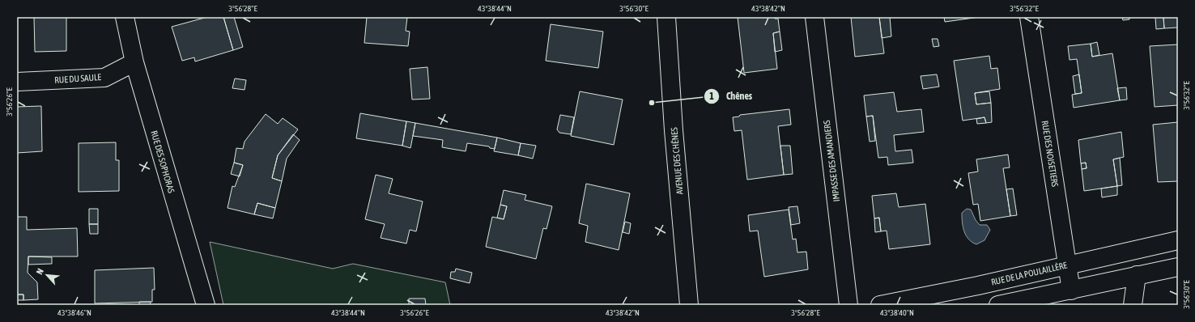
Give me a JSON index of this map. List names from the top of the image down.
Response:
{
  "streets": {
    "street": [
      "RUE DU SAULE",
      "RUE DES NOISETIERS",
      "AVENUE DES CHÊNES",
      "IMPASSE DES AMANDIERS",
      "RUE DES SOPHORAS",
      "RUE DE LA POULAILLÈRE"
    ]
  },
  "crossings": [
    ["RUE DU SAULE", "RUE DES SOPHORAS"],
    ["RUE DES NOISETIERS", "RUE DE LA POULAILLÈRE"]
  ],
  "places": ["Chênes"],
  "north": "top left",
  "coordinates": [
    "3°56'28\"E",
    "43°38'44\"N",
    "3°56'30\"E",
    "43°38'42\"N",
    "3°56'32\"E",
    "3°56'26\"E",
    "43°38'46\"N",
    "43°38'40\"N"
  ]
}
